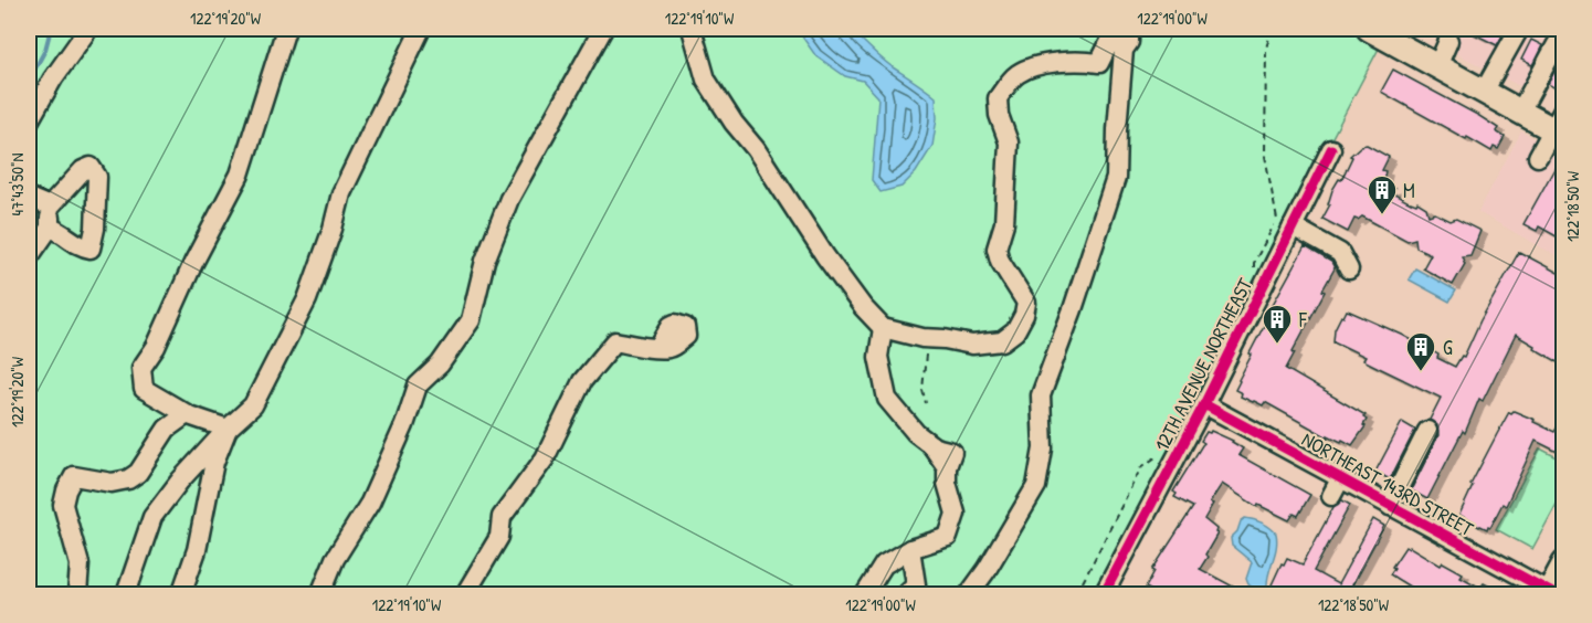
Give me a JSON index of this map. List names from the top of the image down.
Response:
{
  "streets": {
    "street": ["12TH AVENUE NORTHEAST", "NORTHEAST 143RD STREET"]
  },
  "crossings": [
    ["12TH AVENUE NORTHEAST", "NORTHEAST 143RD STREET"]
  ],
  "places": {
    "building": ["M", "F", "G"]
  },
  "coordinates": [
    "122°19'20\"W",
    "122°19'10\"W",
    "122°19'00\"W",
    "47°43'50\"N",
    "122°18'50\"W"
  ]
}
